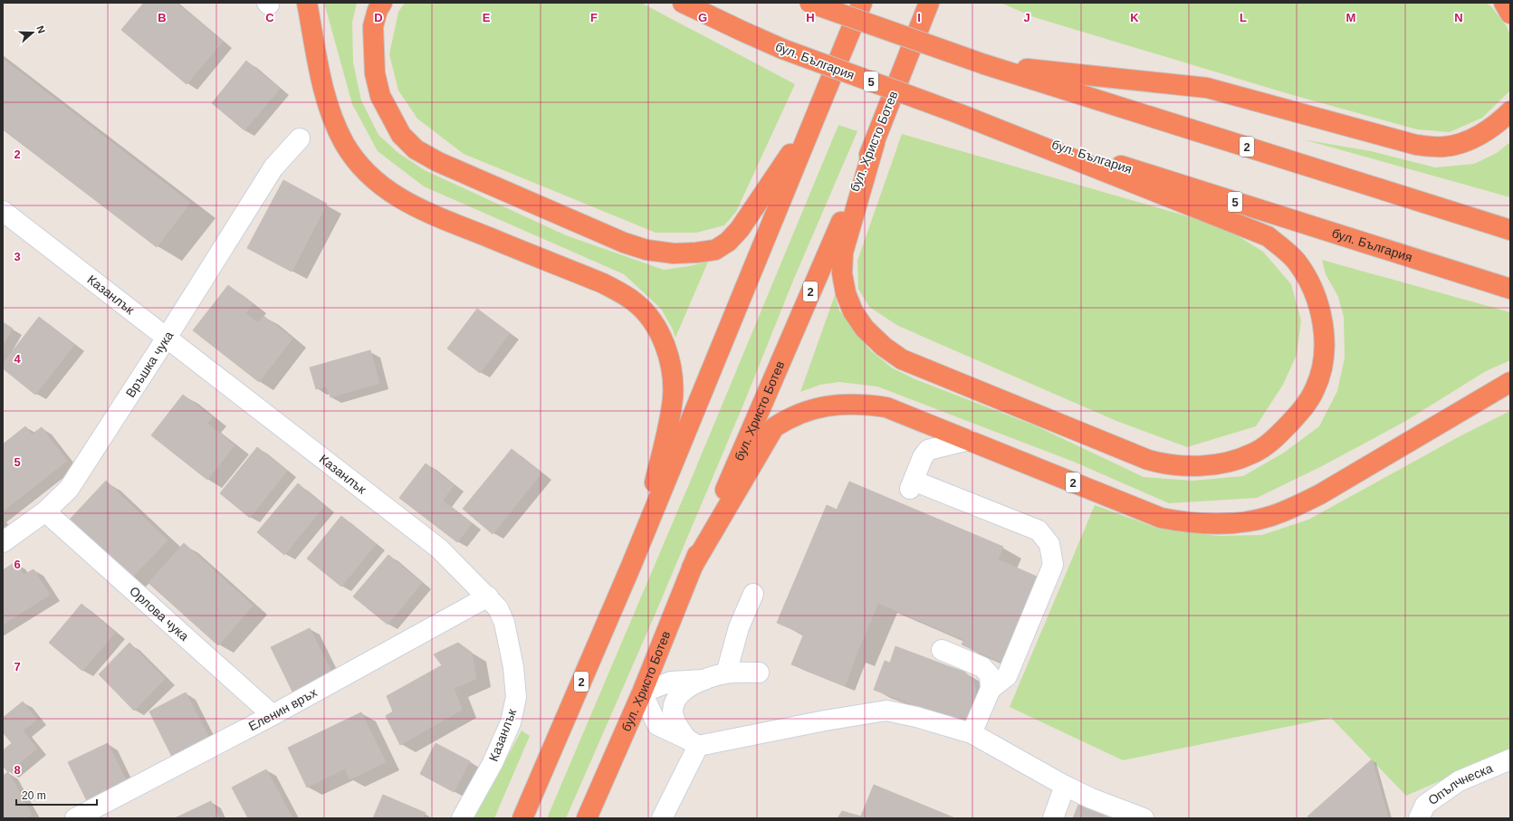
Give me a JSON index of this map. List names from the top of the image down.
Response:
{
  "streets": {
    "highway": [
      "бул. България",
      "5",
      "бул. Христо Ботев",
      "2"
    ],
    "street": [
      "Казанлък",
      "Връшка чука",
      "Орлова чука",
      "Еленин връх",
      "Опълчнеска"
    ]
  },
  "crossings": [
    ["бул. Христо Ботев", "2"],
    ["Казанлък", "Връшка чука"],
    ["Казанлък", "Еленин връх"],
    ["Връшка чука", "Орлова чука"],
    ["Орлова чука", "Еленин връх"]
  ],
  "scale_bar": "20 m",
  "north": "right",
  "grid": {
    "columns": [
      "B",
      "C",
      "D",
      "E",
      "F",
      "G",
      "H",
      "I",
      "J",
      "K",
      "L",
      "M",
      "N"
    ],
    "rows": [
      "2",
      "3",
      "4",
      "5",
      "6",
      "7",
      "8"
    ]
  }
}
